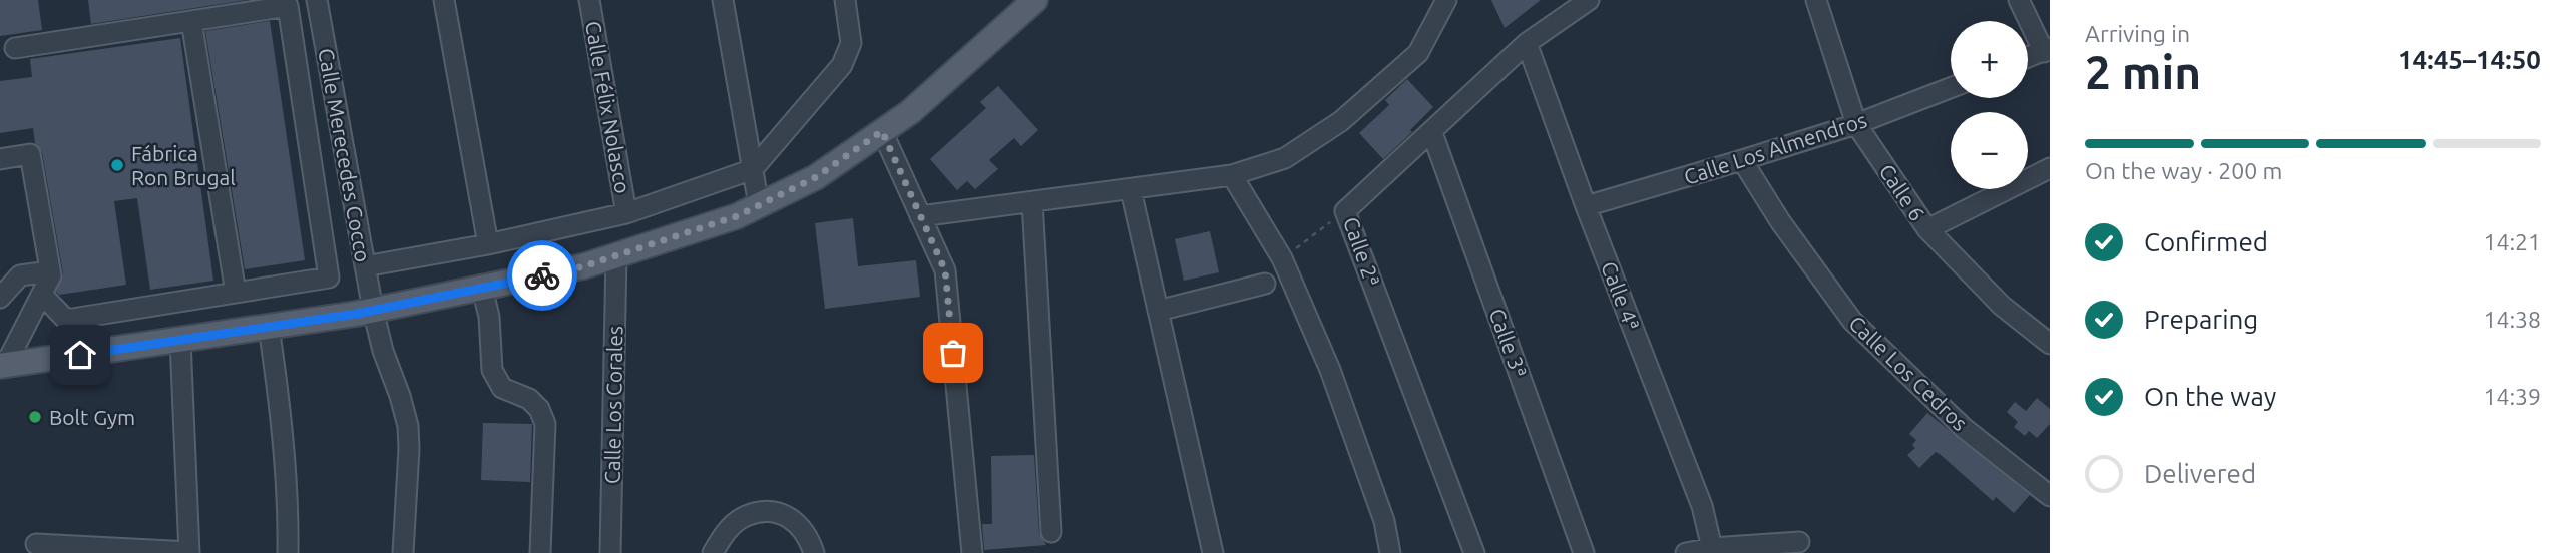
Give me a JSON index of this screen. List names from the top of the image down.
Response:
{
  "streets": {
    "street": [
      "Calle Félix Nolasco",
      "Calle Los Almendros",
      "Calle Merecedes Cocco",
      "Calle 6",
      "Calle 2ª",
      "Calle 4ª",
      "Calle 3ª",
      "Calle Los Cedros",
      "Calle Los Corales"
    ]
  },
  "crossings": [
    ["Calle Los Almendros", "Calle 6"],
    ["Calle Los Almendros", "Calle 4ª"],
    ["Calle Los Almendros", "Calle Los Cedros"],
    ["Calle 2ª", "Calle 4ª"],
    ["Calle 2ª", "Calle 3ª"]
  ],
  "places": ["Fábrica Ron Brugal", "Bolt Gym"],
  "page": {
    "heading": ["2 min", "Arriving in", "14:45–14:50"],
    "map_buttons": ["+", "−"],
    "bar": "On the way · 200 m",
    "list": [
      ["Confirmed", "14:21"],
      ["Preparing", "14:38"],
      ["On the way", "14:39"],
      "Delivered"
    ]
  }
}
